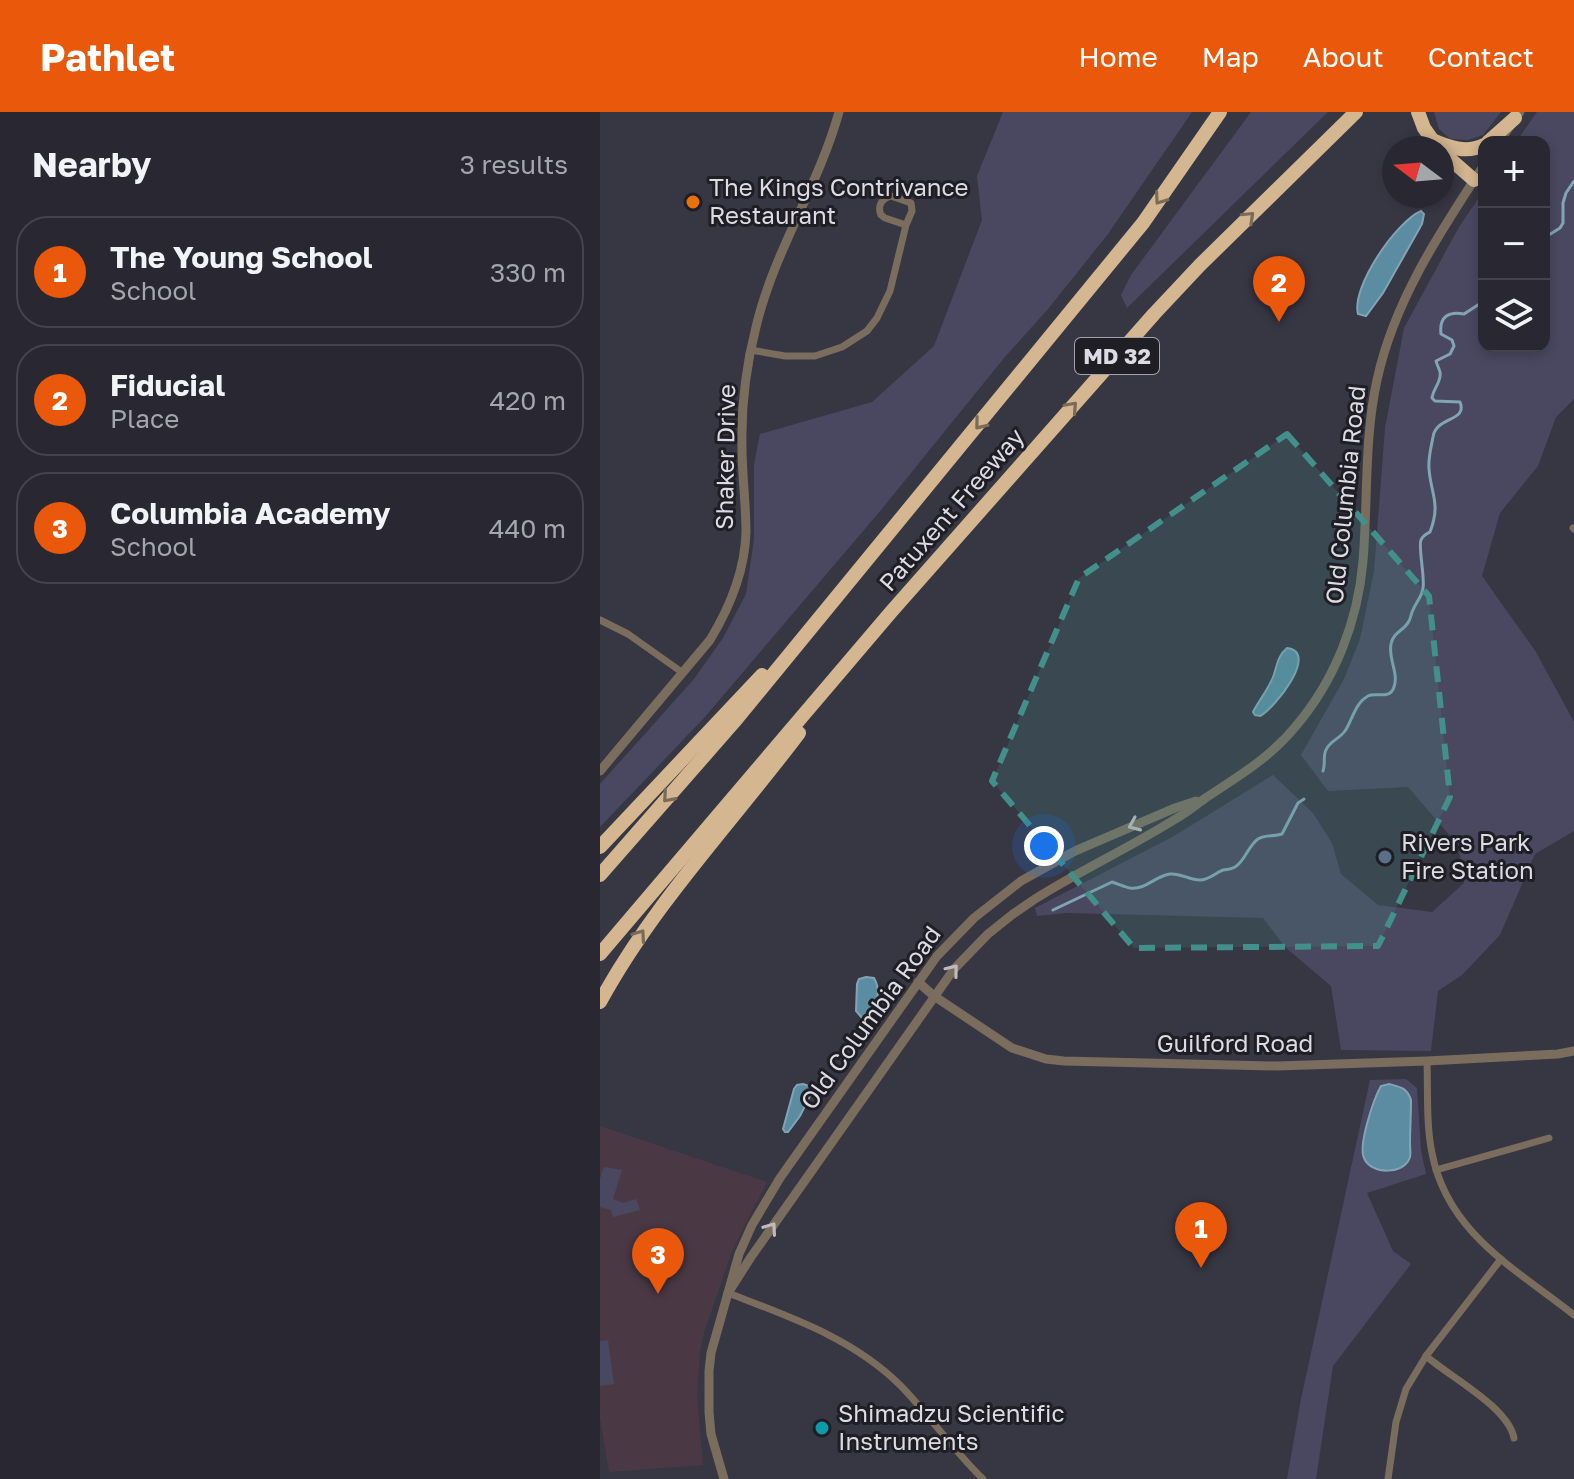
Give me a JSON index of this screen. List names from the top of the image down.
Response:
{
  "streets": {
    "highway": ["MD 32", "Patuxent Freeway"],
    "street": ["Shaker Drive", "Old Columbia Road", "Guilford Road"]
  },
  "crossings": [
    ["Old Columbia Road", "Guilford Road"]
  ],
  "places": ["The Kings Contrivance Restaurant", "Rivers Park Fire Station", "Shimadzu Scientific Instruments"],
  "north": "left",
  "page": {
    "header": "Pathlet",
    "nav": [
      "Home",
      "Map",
      "About",
      "Contact"
    ],
    "heading": ["Nearby", "3 results"],
    "map_buttons": ["+", "−"],
    "list": [
      {
        "mark": "1",
        "name": "The Young School",
        "note": "School",
        "value": "330 m"
      },
      {
        "mark": "2",
        "name": "Fiducial",
        "note": "Place",
        "value": "420 m"
      },
      {
        "mark": "3",
        "name": "Columbia Academy",
        "note": "School",
        "value": "440 m"
      }
    ],
    "pins": ["2", "1", "3"]
  }
}
